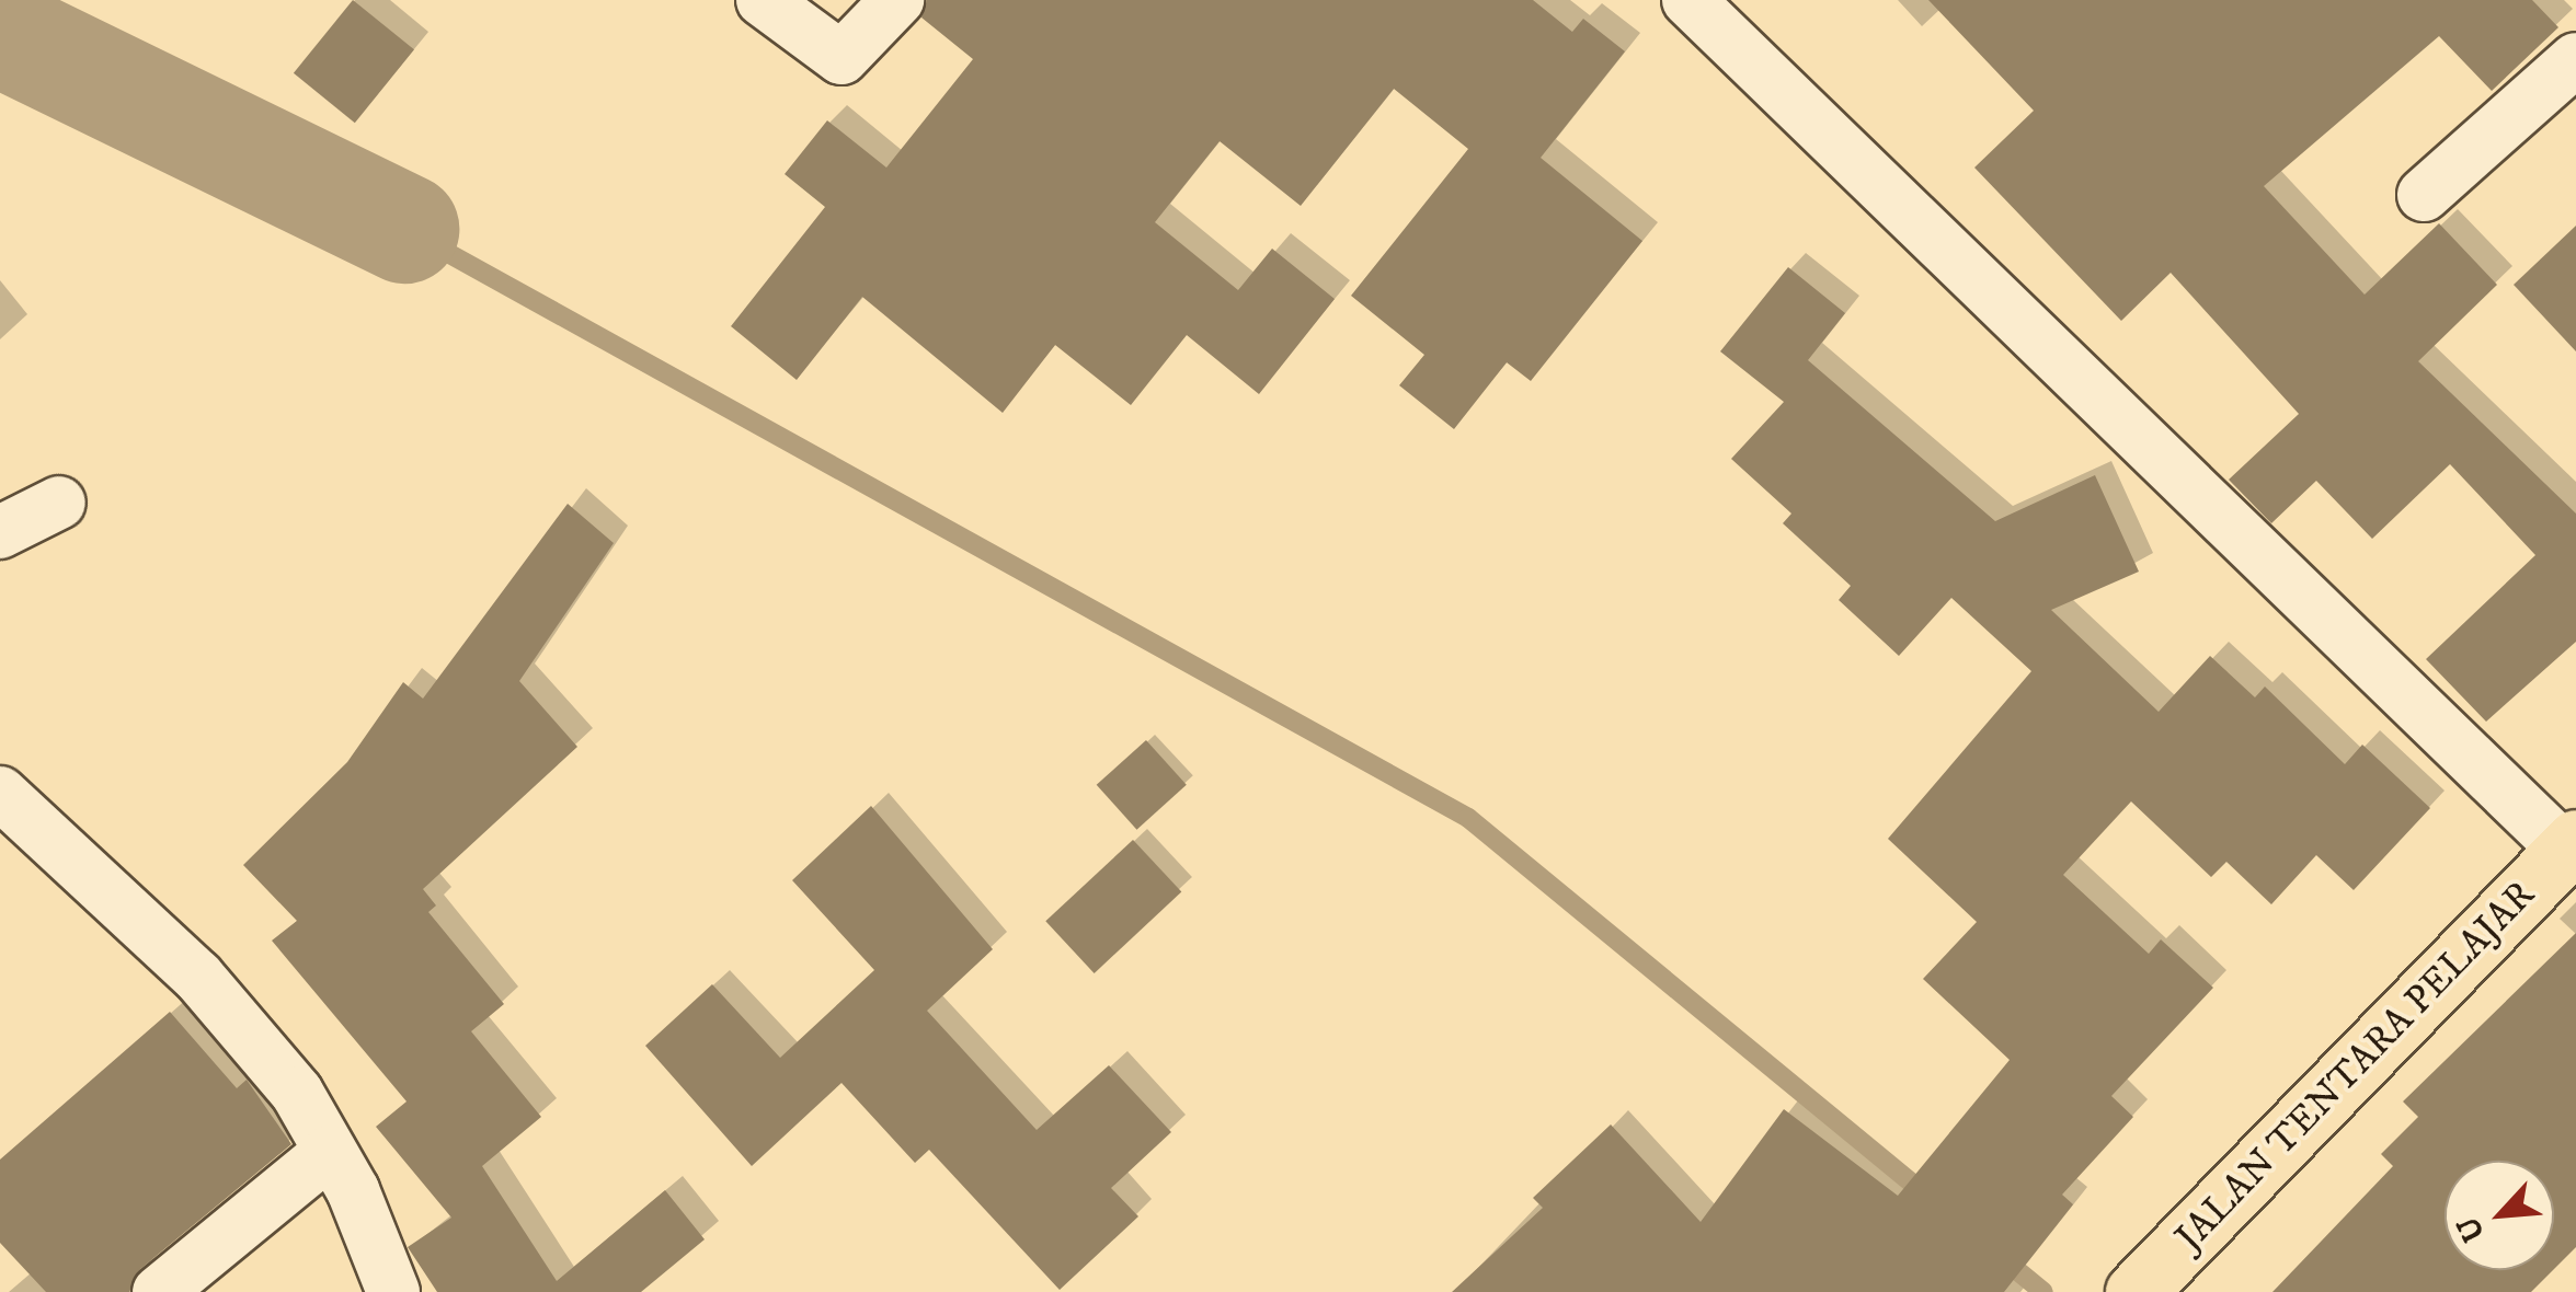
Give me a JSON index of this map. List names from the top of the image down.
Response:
{
  "streets": {
    "highway": ["JALAN TENTARA PELAJAR"]
  },
  "north": "bottom left"
}
